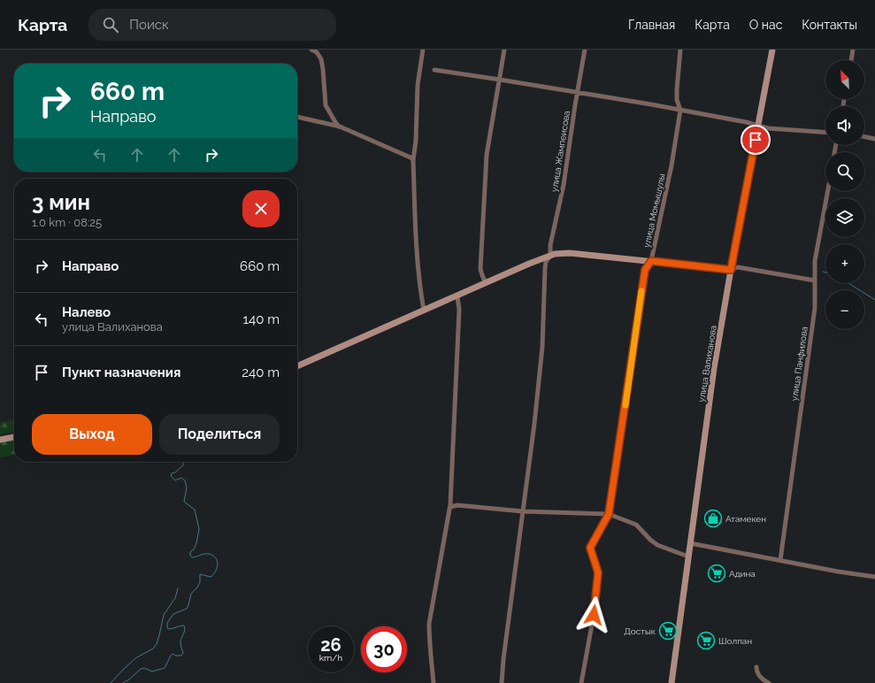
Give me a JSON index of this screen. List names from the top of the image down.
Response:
{
  "streets": {
    "main road": ["улица Валиханова"],
    "street": ["улица Жампеисова", "улица Момышулы", "улица Панфилова"]
  },
  "places": {
    "shop": ["Атамекен"],
    "supermarket": ["Адина", "Достык", "Шолпан"]
  },
  "north": "top left",
  "page": {
    "header": "Карта",
    "search": "Поиск",
    "nav": [
      "Главная",
      "Карта",
      "О нас",
      "Контакты"
    ],
    "map_buttons": ["+", "−"],
    "turn": ["660 m", "Направо"],
    "heading": ["3 мин", "1.0 km · 08:25"],
    "list": [
      {
        "name": "Направо",
        "value": "660 m"
      },
      {
        "name": "Налево",
        "note": "улица Валиханова",
        "value": "140 m"
      },
      {
        "name": "Пункт назначения",
        "value": "240 m"
      }
    ],
    "buttons": ["Выход", "Поделиться"],
    "speed": "26 km/h",
    "limit": "30"
  }
}
